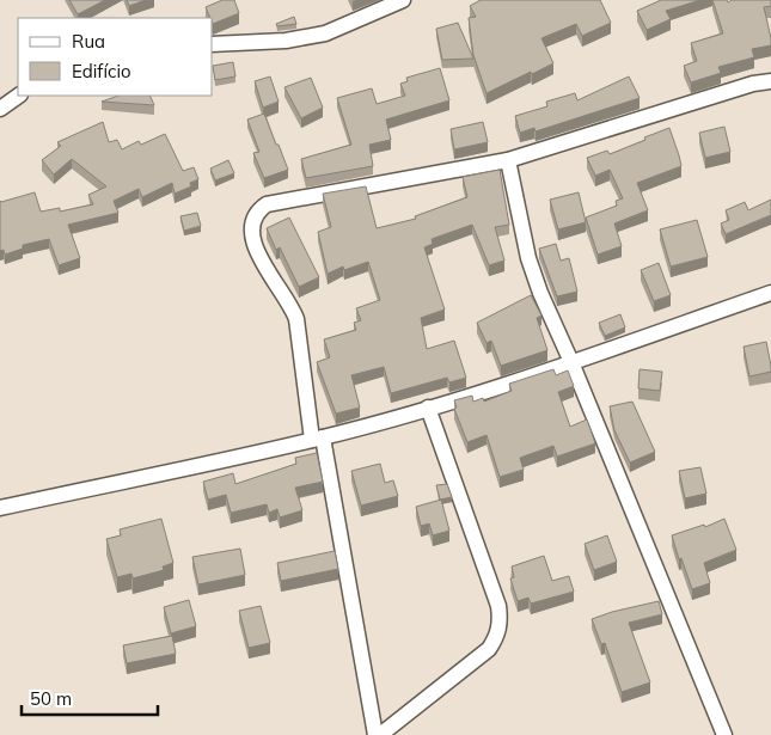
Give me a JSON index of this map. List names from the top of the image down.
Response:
{
  "legend": ["Rua", "Edifício"],
  "scale_bar": "50 m"
}
